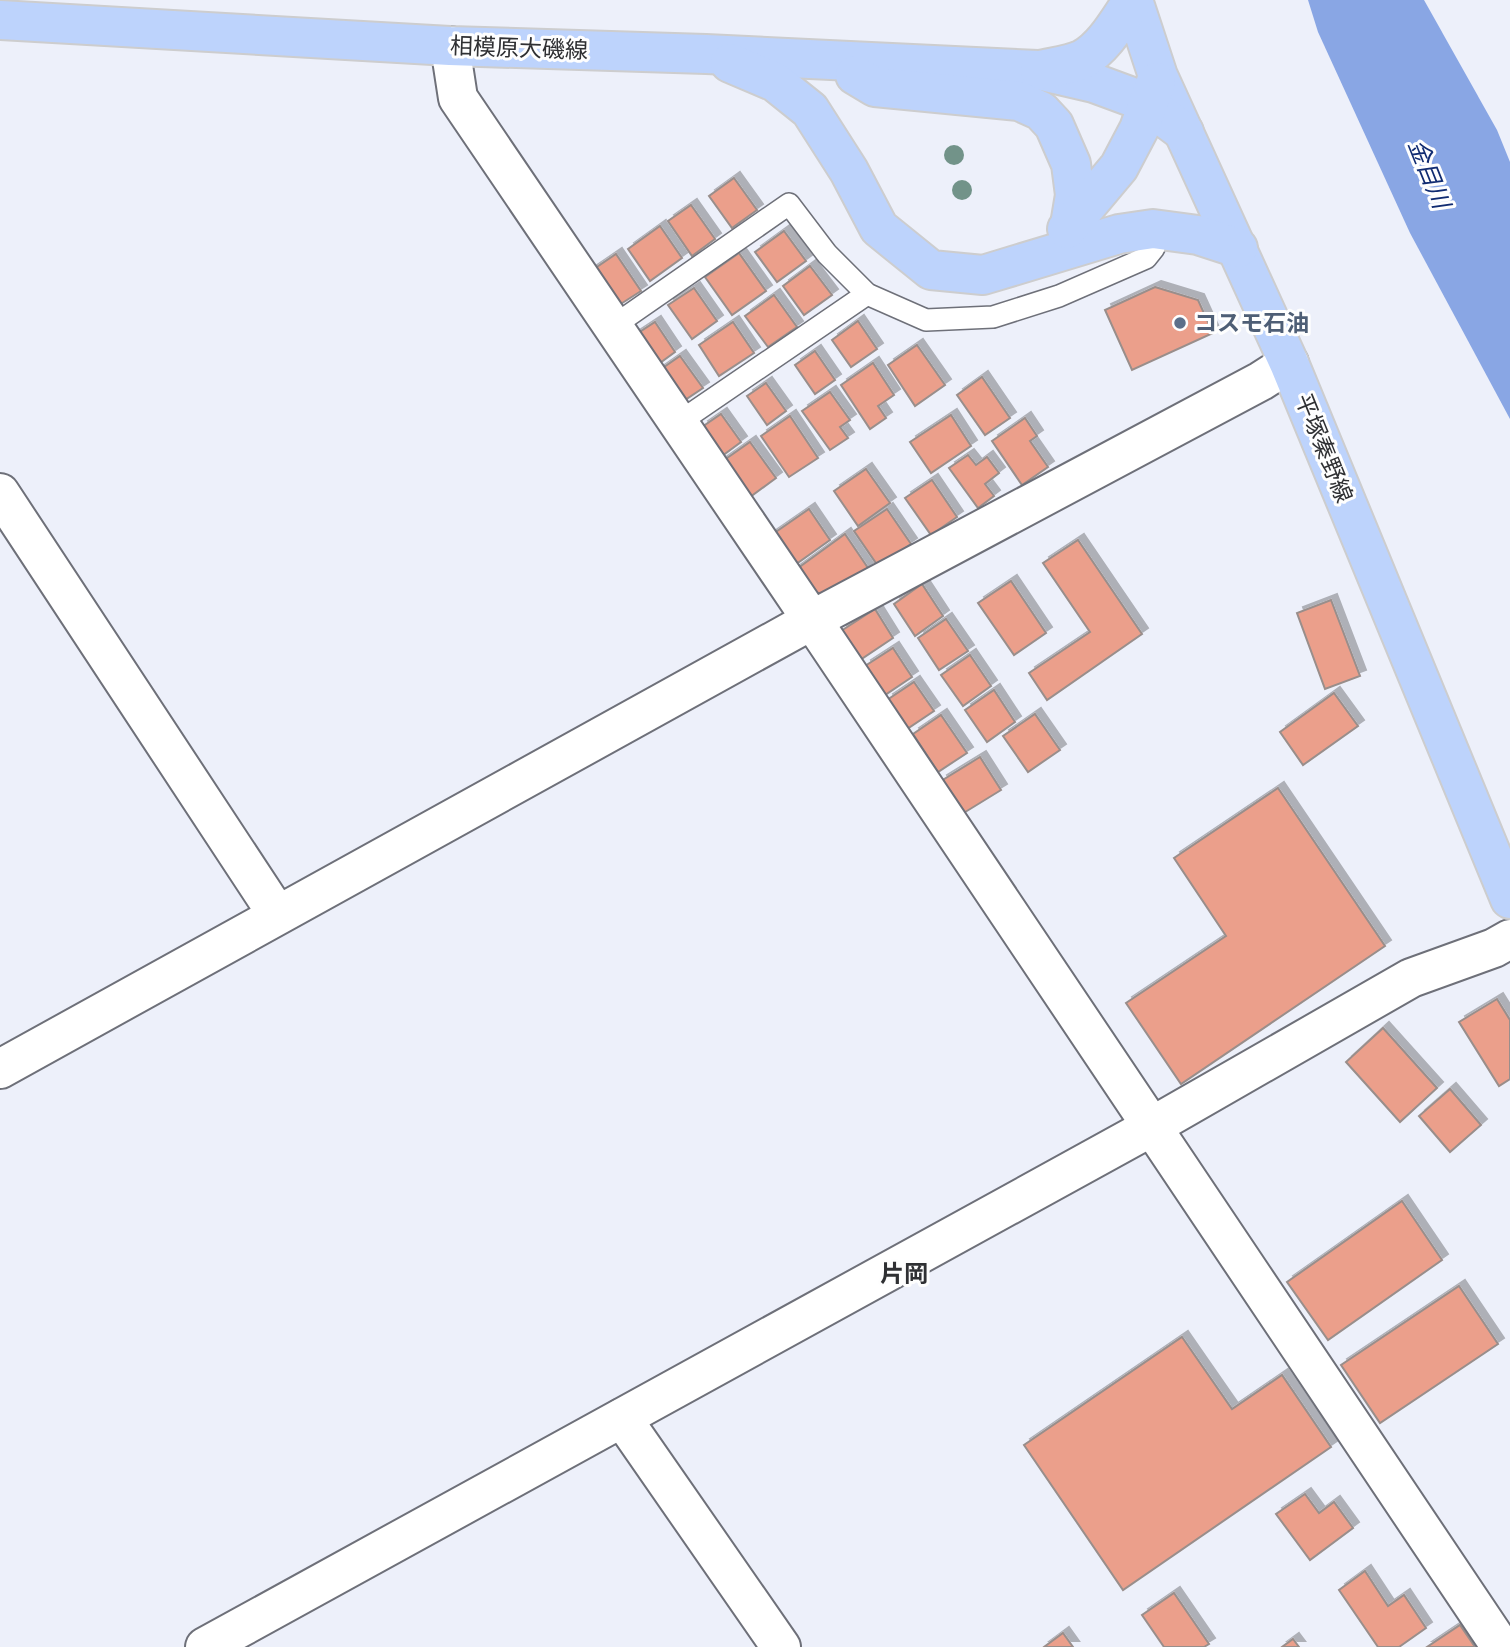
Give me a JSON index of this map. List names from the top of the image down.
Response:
{
  "streets": {
    "main road": ["相模原大磯線", "平塚秦野線"]
  },
  "districts": ["片岡"],
  "water": ["金目川"],
  "places": ["コスモ石油"]
}
